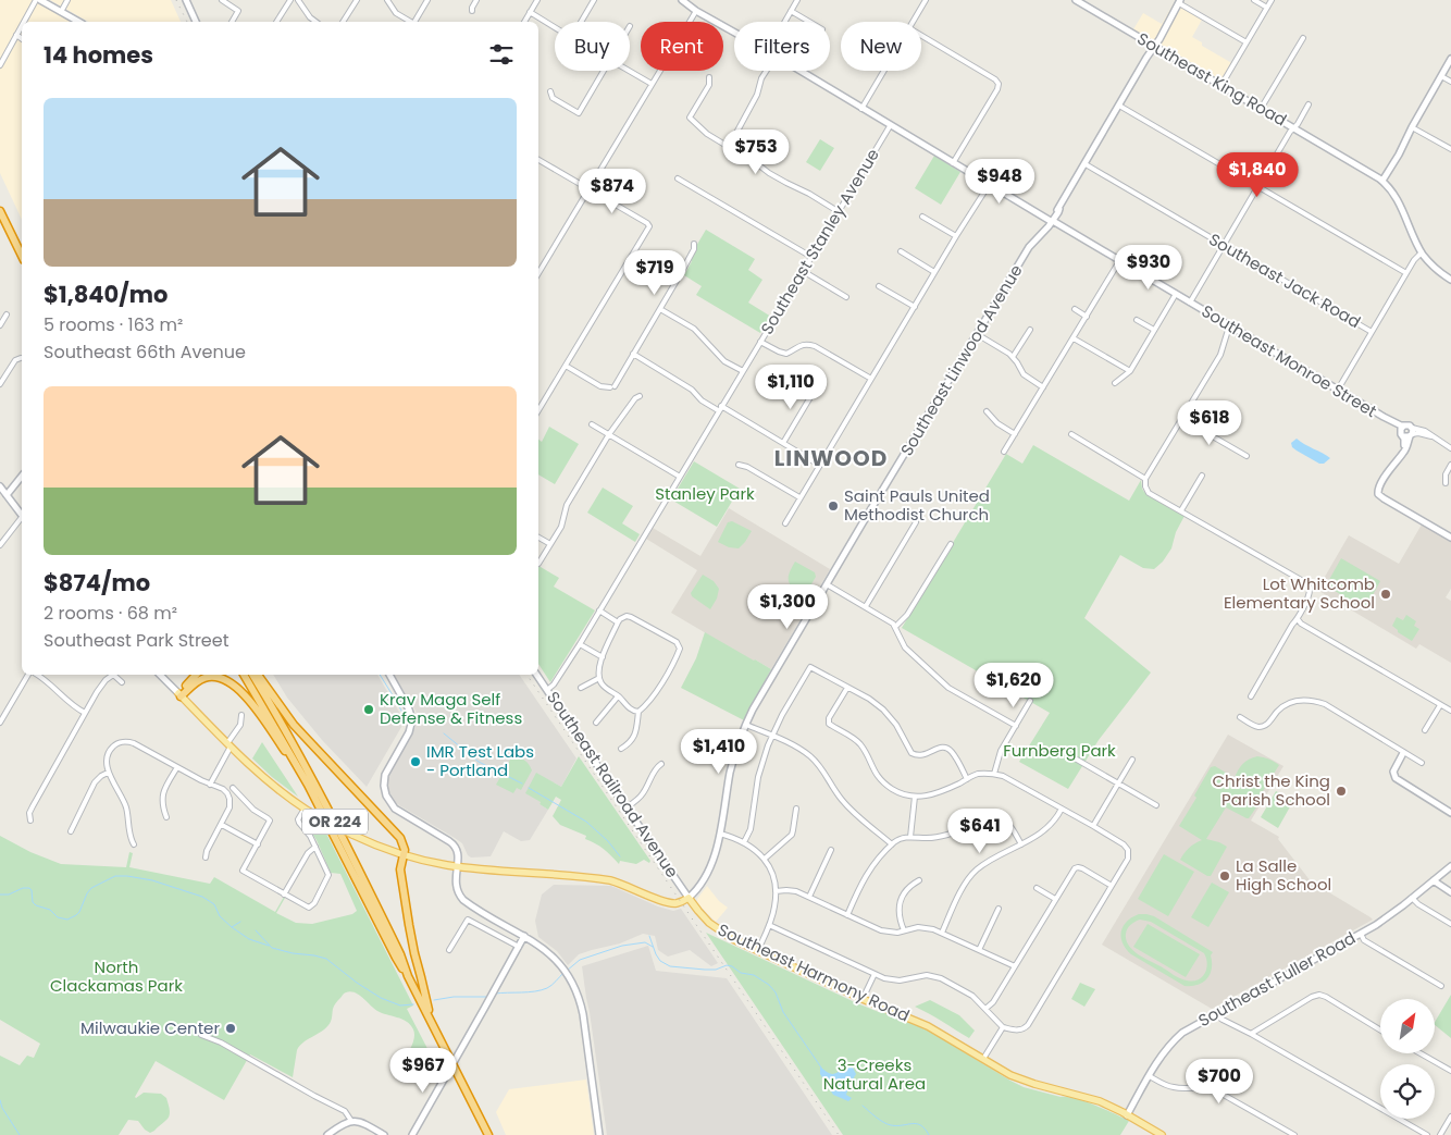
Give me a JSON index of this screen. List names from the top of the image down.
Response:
{
  "streets": {
    "highway": ["OR 224"],
    "main road": ["Southeast Harmony Road"],
    "street": [
      "Southeast King Road",
      "Southeast Stanley Avenue",
      "Southeast Jack Road",
      "Southeast Linwood Avenue",
      "Southeast Monroe Street",
      "Southeast Railroad Avenue",
      "Southeast Fuller Road"
    ]
  },
  "crossings": [
    ["Southeast King Road", "Southeast Linwood Avenue"],
    ["Southeast Stanley Avenue", "Southeast Monroe Street"],
    ["Southeast Stanley Avenue", "Southeast Railroad Avenue"],
    ["Southeast Jack Road", "Southeast Linwood Avenue"],
    ["Southeast Linwood Avenue", "Southeast Monroe Street"],
    ["Southeast Linwood Avenue", "Southeast Railroad Avenue"],
    ["Southeast Linwood Avenue", "Southeast Harmony Road"],
    ["Southeast Railroad Avenue", "Southeast Harmony Road"],
    ["Southeast Harmony Road", "Southeast Fuller Road"]
  ],
  "districts": ["LINWOOD"],
  "parks": [
    "Stanley Park",
    "Furnberg Park",
    "North Clackamas Park",
    "3-Creeks Natural Area"
  ],
  "places": [
    "Saint Pauls United Methodist Church",
    "Lot Whitcomb Elementary School",
    "Krav Maga Self Defense & Fitness",
    "IMR Test Labs - Portland",
    "Christ the King Parish School",
    "La Salle High School",
    "Milwaukie Center"
  ],
  "north": "top right",
  "page": {
    "chip": [
      "Buy",
      "Rent",
      "Filters",
      "New"
    ],
    "heading": "14 homes",
    "list": [
      {
        "name": "$1,840/mo",
        "note": "5 rooms · 163 m² · Southeast 66th Avenue"
      },
      {
        "name": "$874/mo",
        "note": "2 rooms · 68 m² · Southeast Park Street"
      }
    ],
    "price": [
      "$753",
      "$1,840",
      "$948",
      "$874",
      "$930",
      "$719",
      "$1,110",
      "$618",
      "$1,300",
      "$1,620",
      "$1,410",
      "$641",
      "$967",
      "$700"
    ]
  }
}
